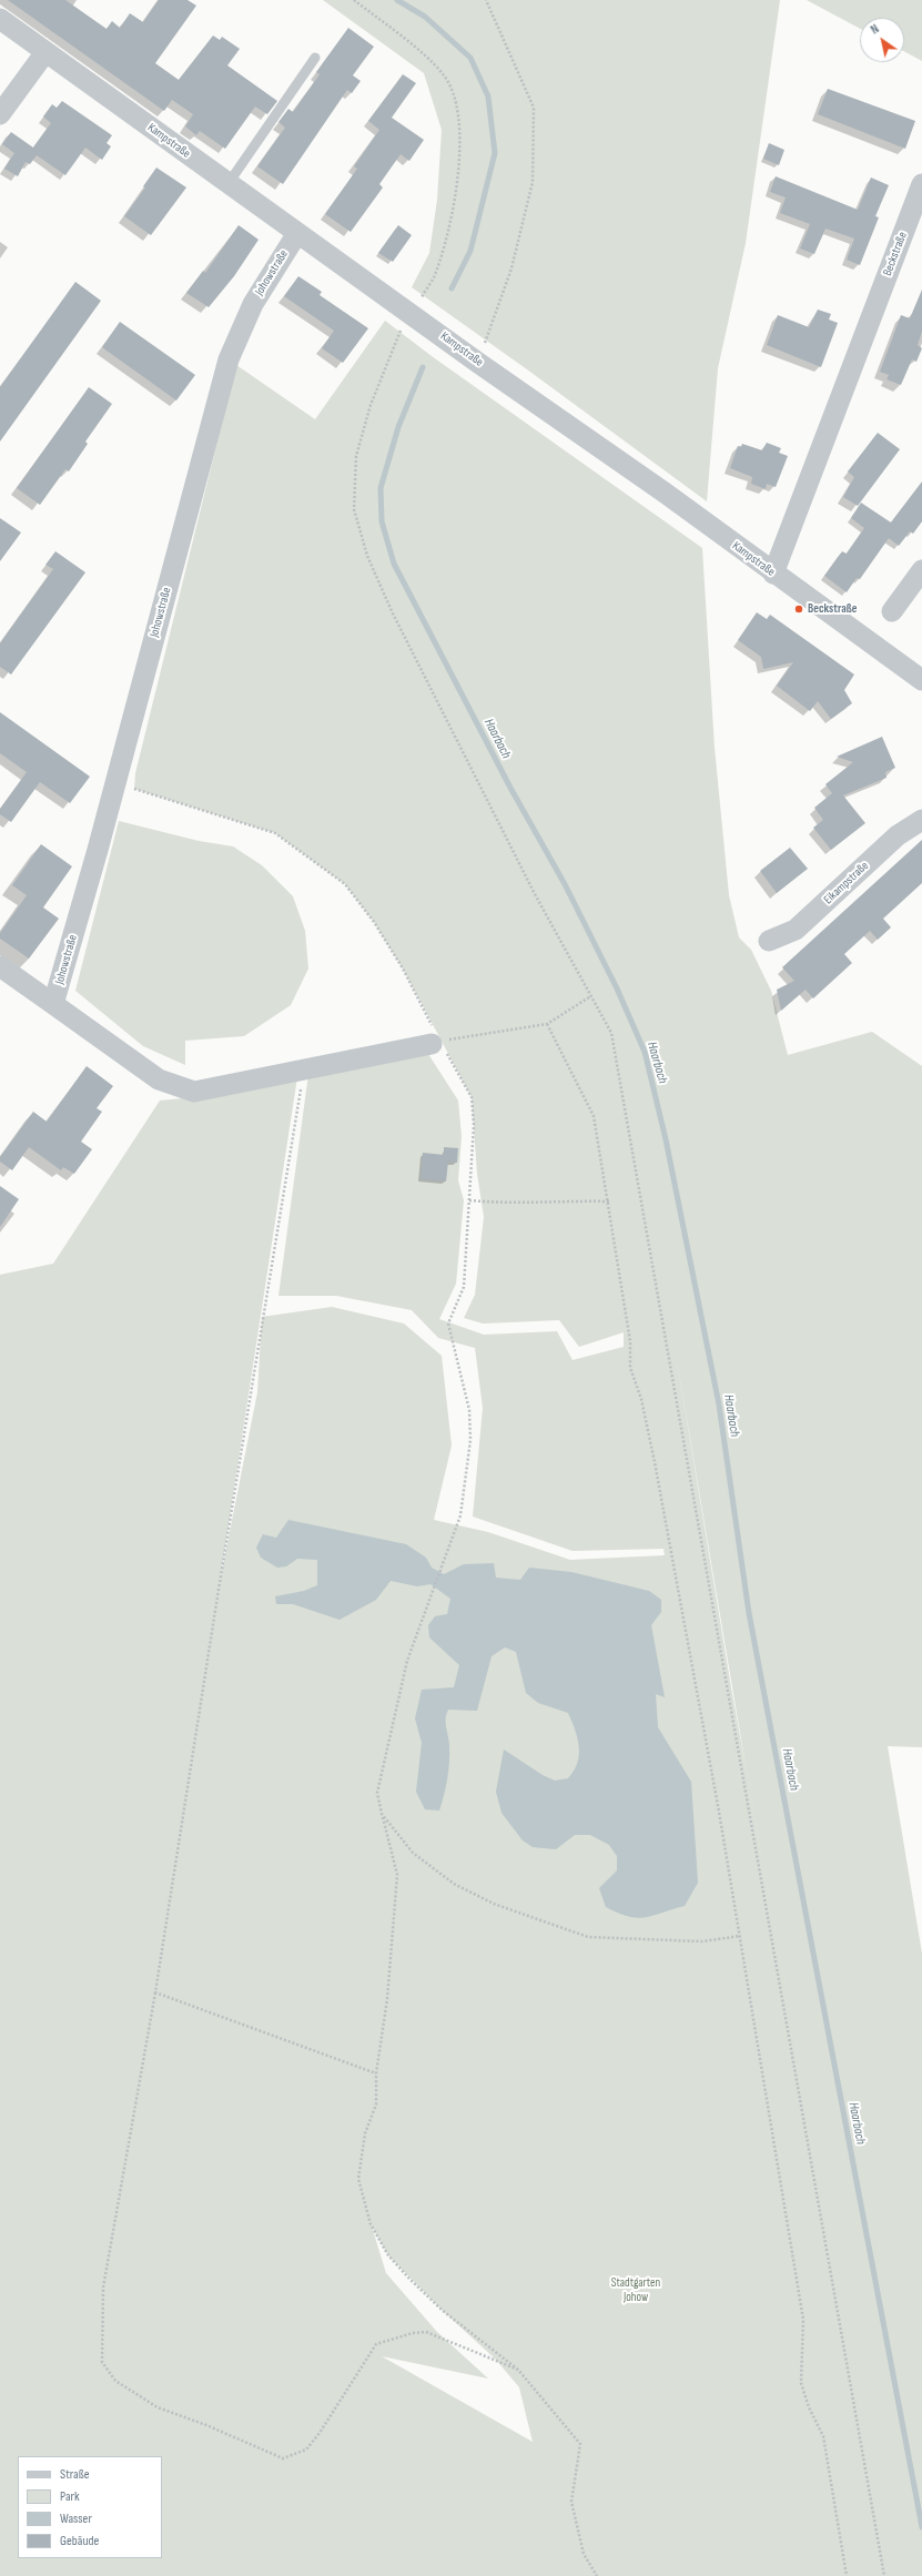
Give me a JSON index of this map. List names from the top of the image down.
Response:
{
  "streets": {
    "street": [
      "Kampstraße",
      "Beckstraße",
      "Johowstraße",
      "Eikampstraße"
    ]
  },
  "crossings": [
    ["Kampstraße", "Beckstraße"],
    ["Kampstraße", "Johowstraße"]
  ],
  "water": ["Haarbach"],
  "parks": ["Stadtgarten Johow"],
  "places": ["Beckstraße"],
  "legend": [
    "Straße",
    "Park",
    "Wasser",
    "Gebäude"
  ],
  "north": "top left"
}
